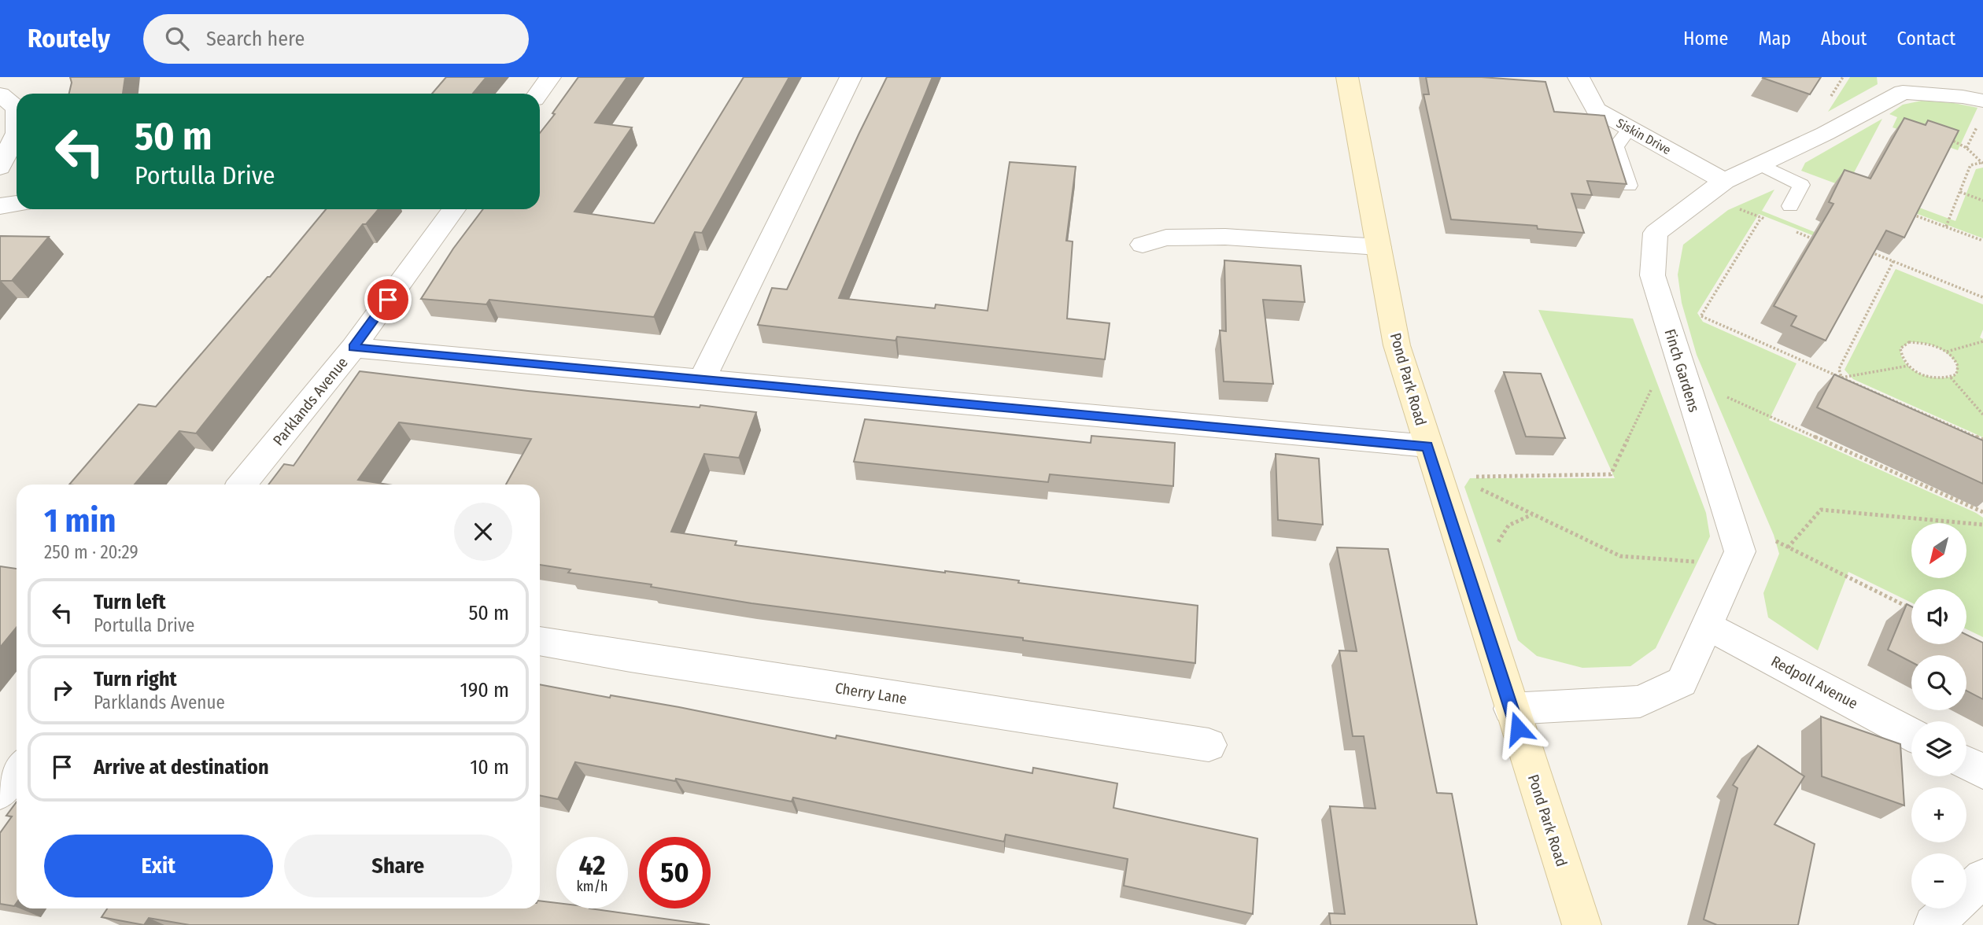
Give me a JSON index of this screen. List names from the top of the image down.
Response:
{
  "streets": {
    "main road": ["Pond Park Road"],
    "street": [
      "Siskin Drive",
      "Finch Gardens",
      "Parklands Avenue",
      "Redpoll Avenue",
      "Cherry Lane"
    ]
  },
  "crossings": [
    ["Siskin Drive", "Finch Gardens"],
    ["Finch Gardens", "Pond Park Road"],
    ["Finch Gardens", "Redpoll Avenue"]
  ],
  "north": "bottom left",
  "page": {
    "header": "Routely",
    "search": "Search here",
    "nav": [
      "Home",
      "Map",
      "About",
      "Contact"
    ],
    "turn": ["50 m", "Portulla Drive"],
    "heading": ["1 min", "250 m · 20:29"],
    "map_buttons": ["+", "−"],
    "list": [
      {
        "name": "Turn left",
        "note": "Portulla Drive",
        "value": "50 m"
      },
      {
        "name": "Turn right",
        "note": "Parklands Avenue",
        "value": "190 m"
      },
      {
        "name": "Arrive at destination",
        "value": "10 m"
      }
    ],
    "buttons": ["Exit", "Share"],
    "speed": "42 km/h",
    "limit": "50"
  }
}
